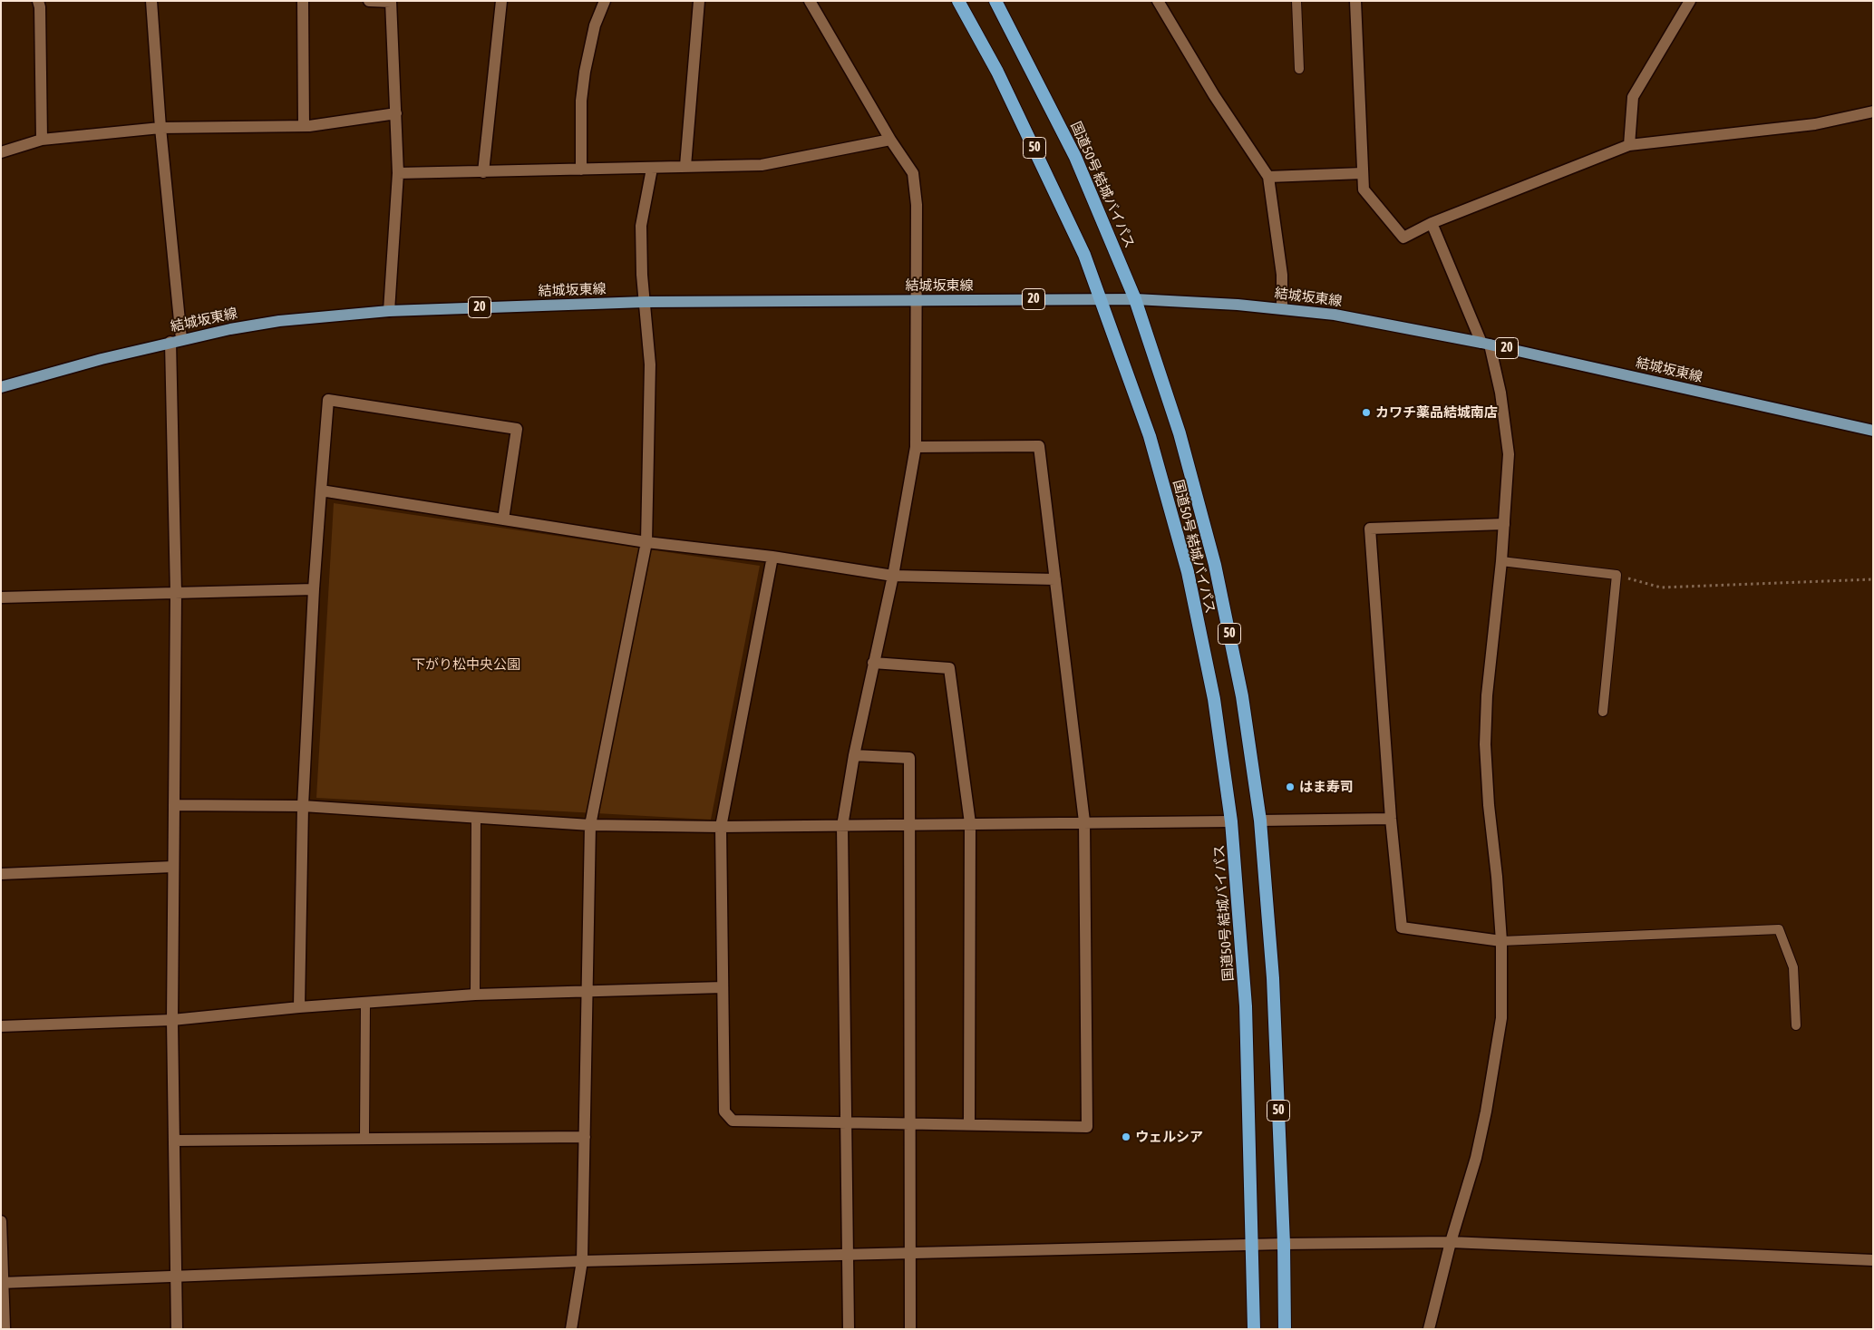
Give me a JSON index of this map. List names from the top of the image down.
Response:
{
  "streets": {
    "highway": ["50", "国道50号 結城バイパス"],
    "main road": ["結城坂東線", "20"]
  },
  "crossings": [
    ["国道50号 結城バイパス", "結城坂東線"]
  ],
  "parks": ["下がり松中央公園"],
  "places": ["カワチ薬品結城南店", "はま寿司", "ウェルシア"]
}
